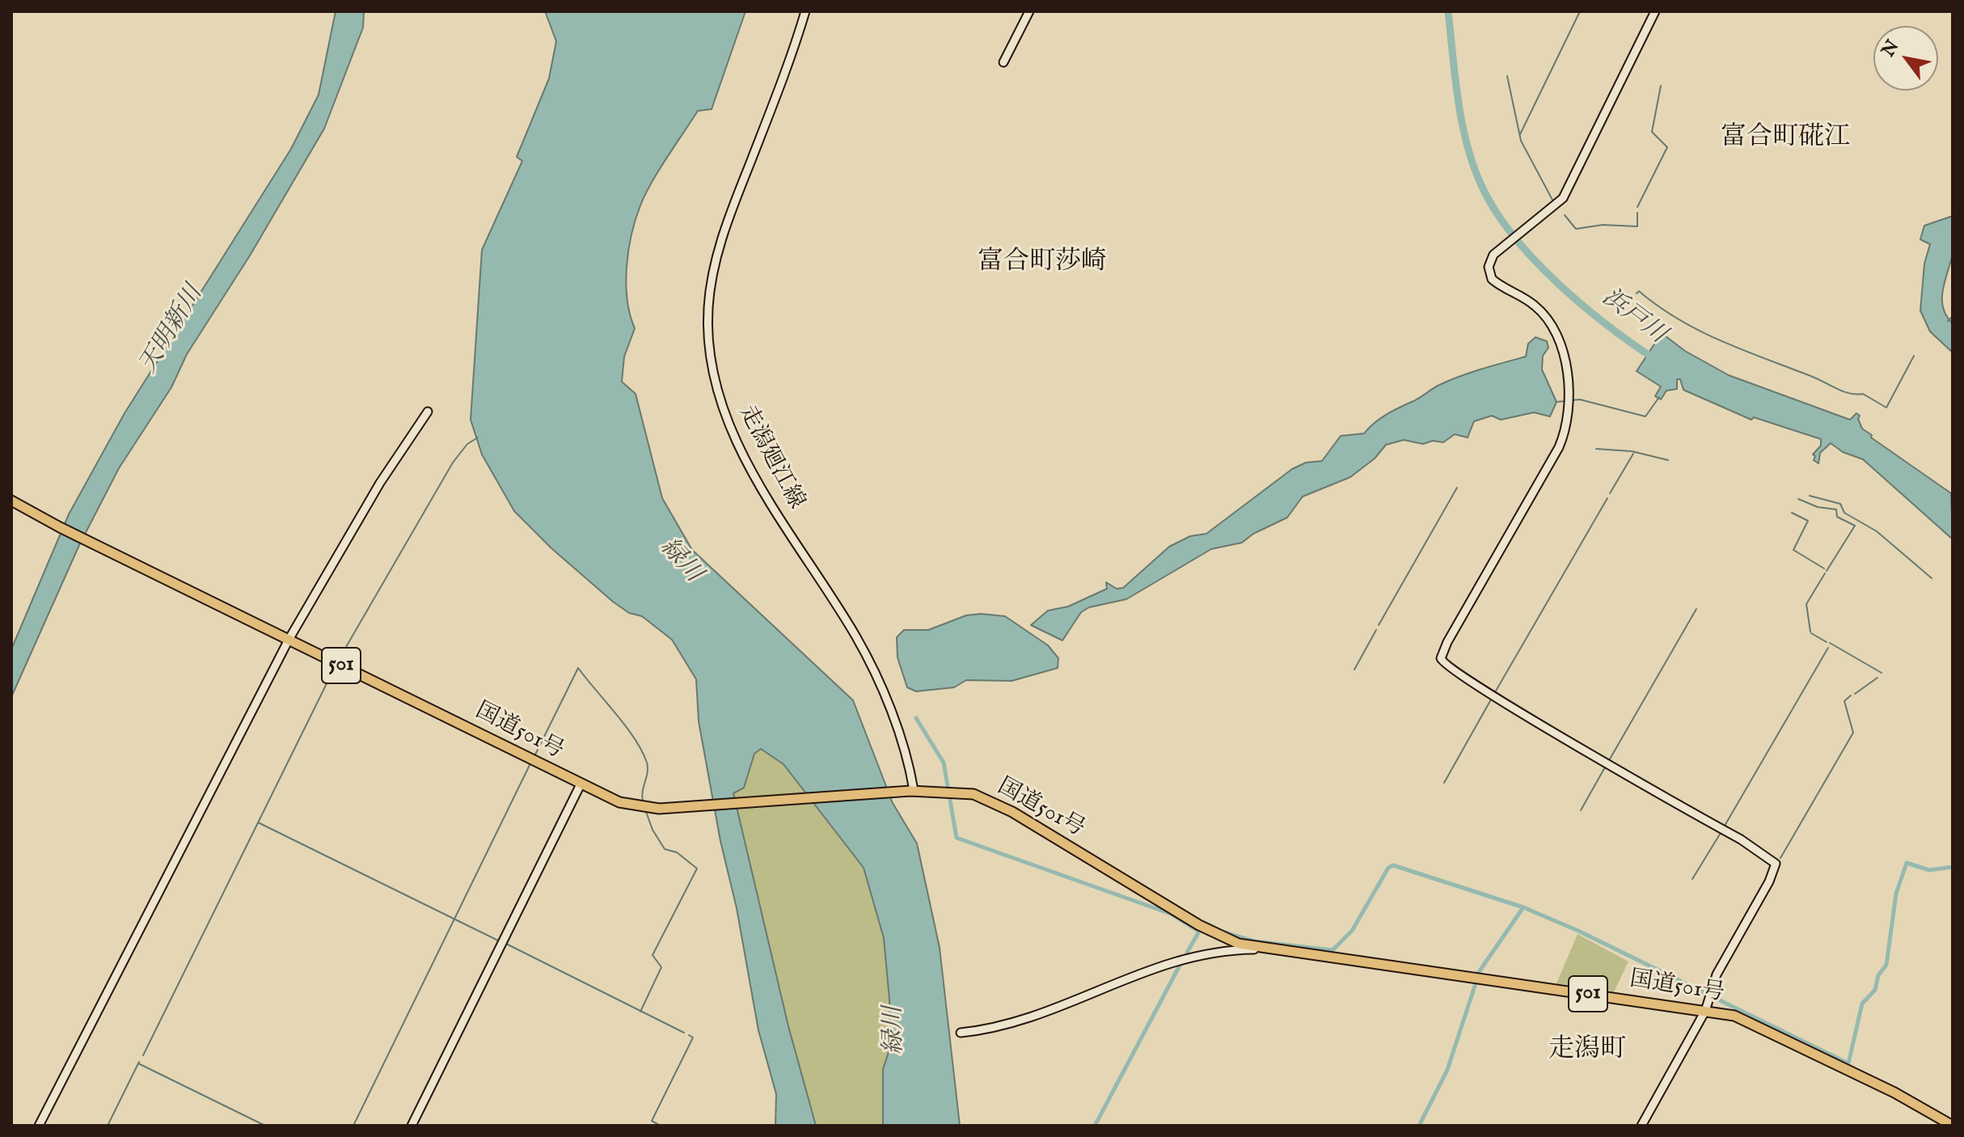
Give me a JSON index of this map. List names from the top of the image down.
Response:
{
  "streets": {
    "highway": ["501", "国道501号"],
    "street": ["走潟廻江線"]
  },
  "crossings": [
    ["走潟廻江線", "国道501号"]
  ],
  "districts": ["富合町硴江", "富合町莎崎", "走潟町"],
  "water": ["浜戸川", "天明新川", "緑川"],
  "north": "top left"
}
